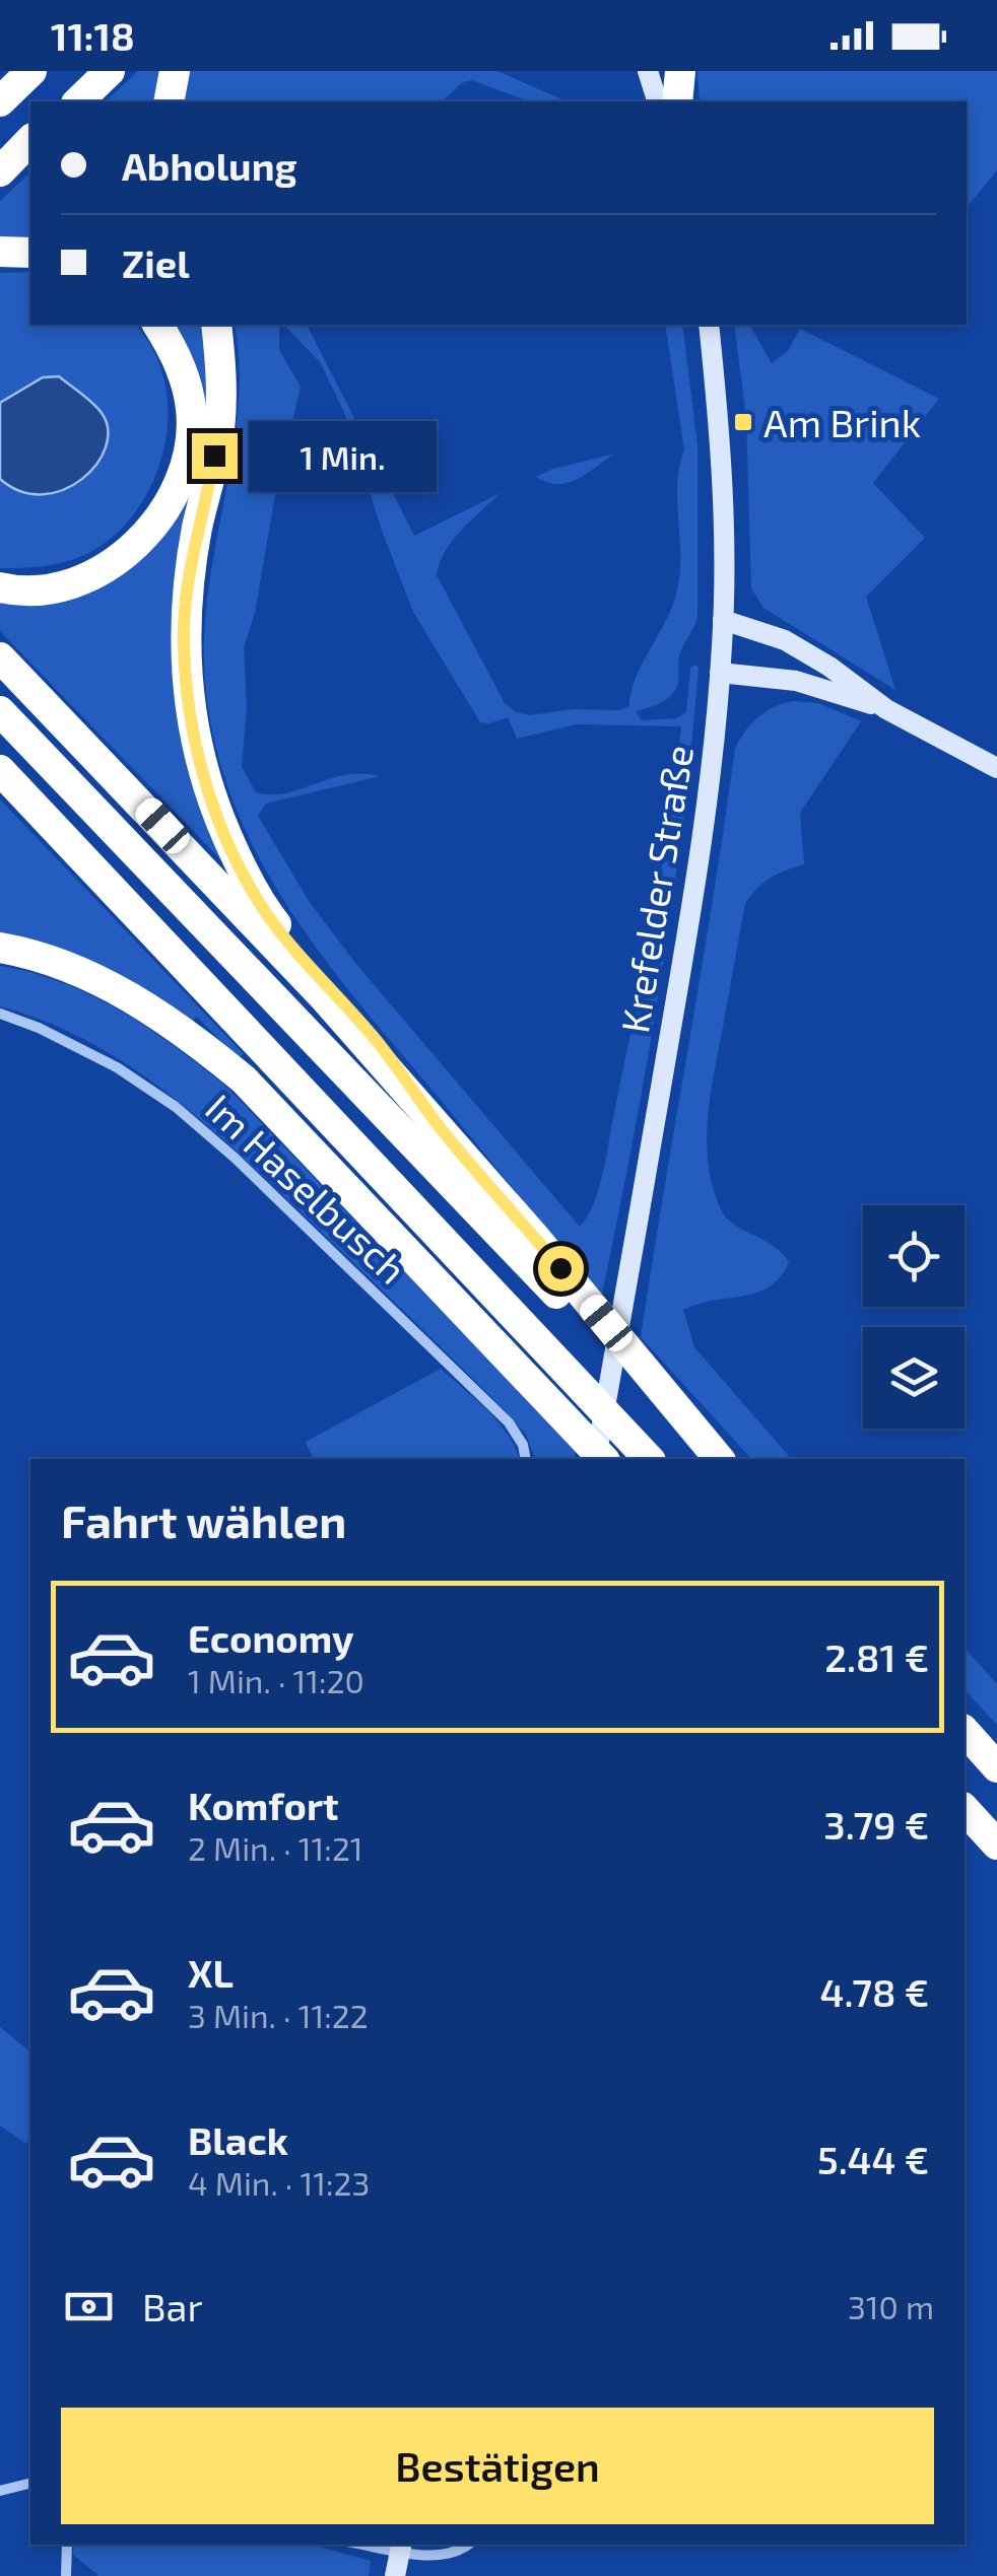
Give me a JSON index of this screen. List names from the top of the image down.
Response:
{
  "streets": {
    "main road": ["Krefelder Straße"],
    "street": ["Im Haselbusch"]
  },
  "places": {
    "transit": ["Am Brink"]
  },
  "page": {
    "status": "11:18",
    "banner": ["Abholung", "Ziel"],
    "bubble": "1 Min.",
    "heading": "Fahrt wählen",
    "list": [
      {
        "name": "Economy",
        "note": "1 Min. · 11:20",
        "value": "2.81 €"
      },
      {
        "name": "Komfort",
        "note": "2 Min. · 11:21",
        "value": "3.79 €"
      },
      {
        "name": "XL",
        "note": "3 Min. · 11:22",
        "value": "4.78 €"
      },
      {
        "name": "Black",
        "note": "4 Min. · 11:23",
        "value": "5.44 €"
      }
    ],
    "pay": ["Bar", "310 m"],
    "buttons": "Bestätigen"
  }
}
